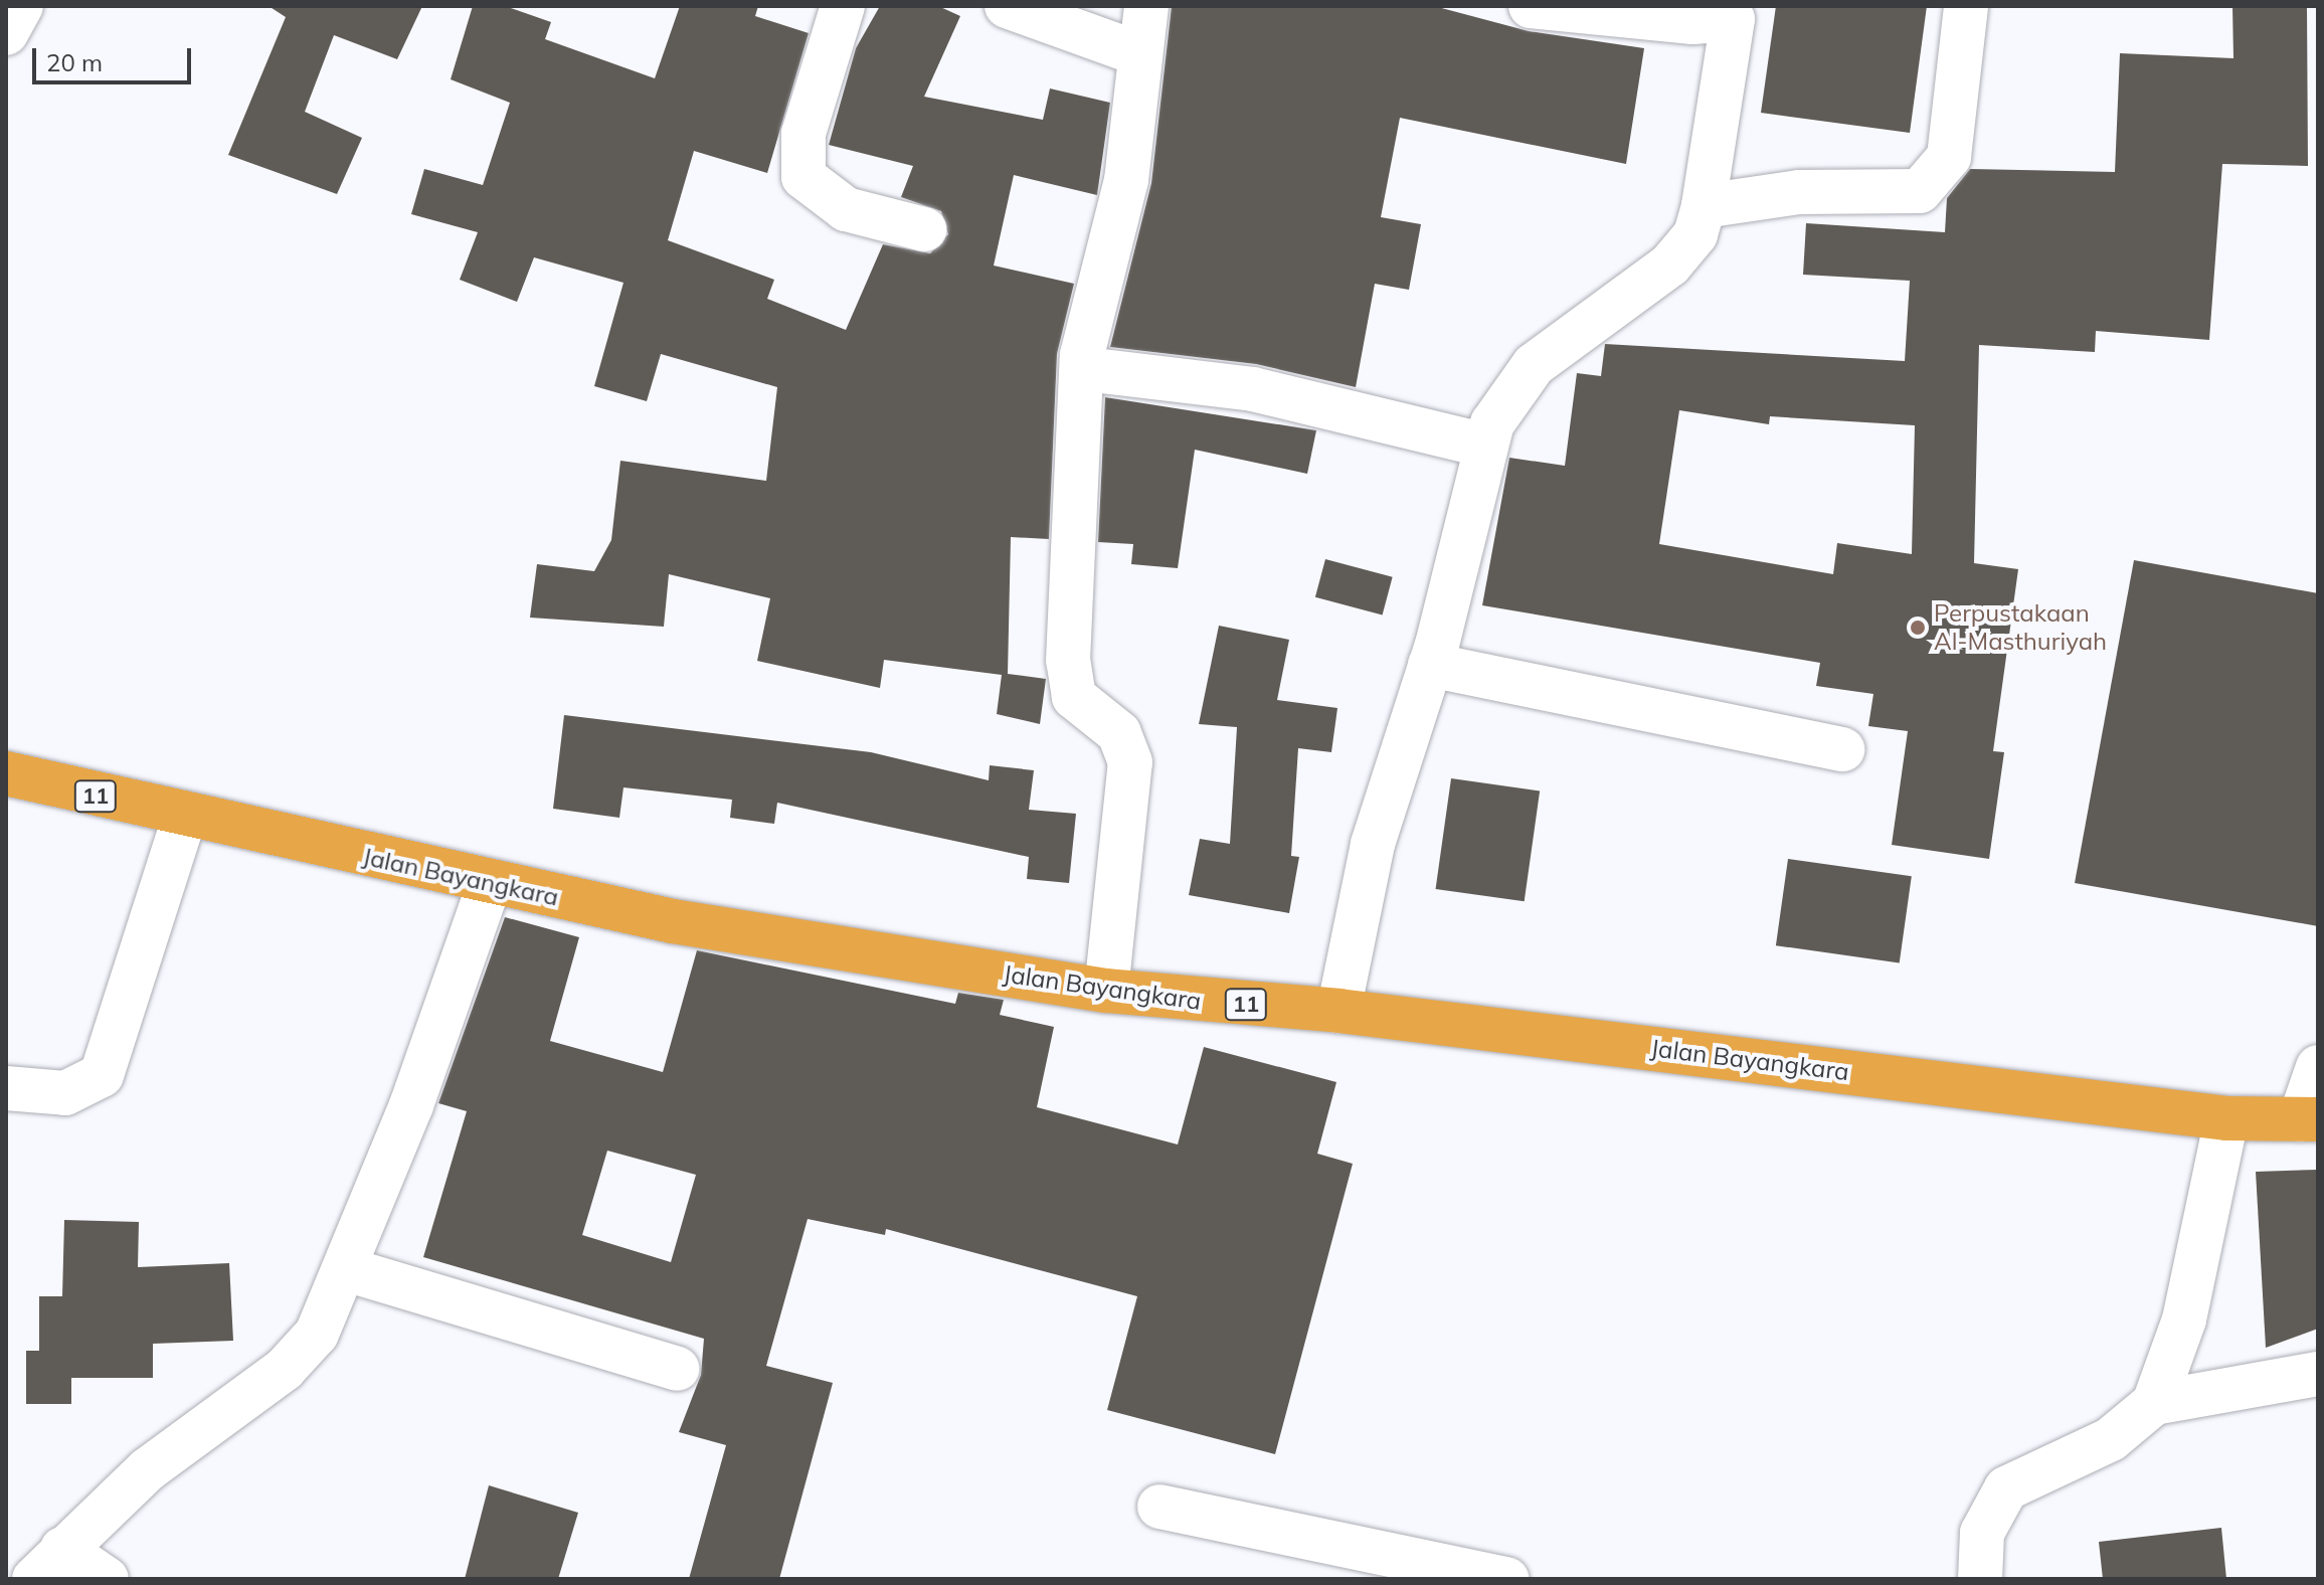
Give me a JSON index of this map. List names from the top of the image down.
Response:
{
  "streets": {
    "highway": ["11", "Jalan Bayangkara"]
  },
  "crossings": [
    ["11", "Jalan Bayangkara"]
  ],
  "places": ["Perpustakaan Al-Masthuriyah"],
  "scale_bar": "20 m"
}
